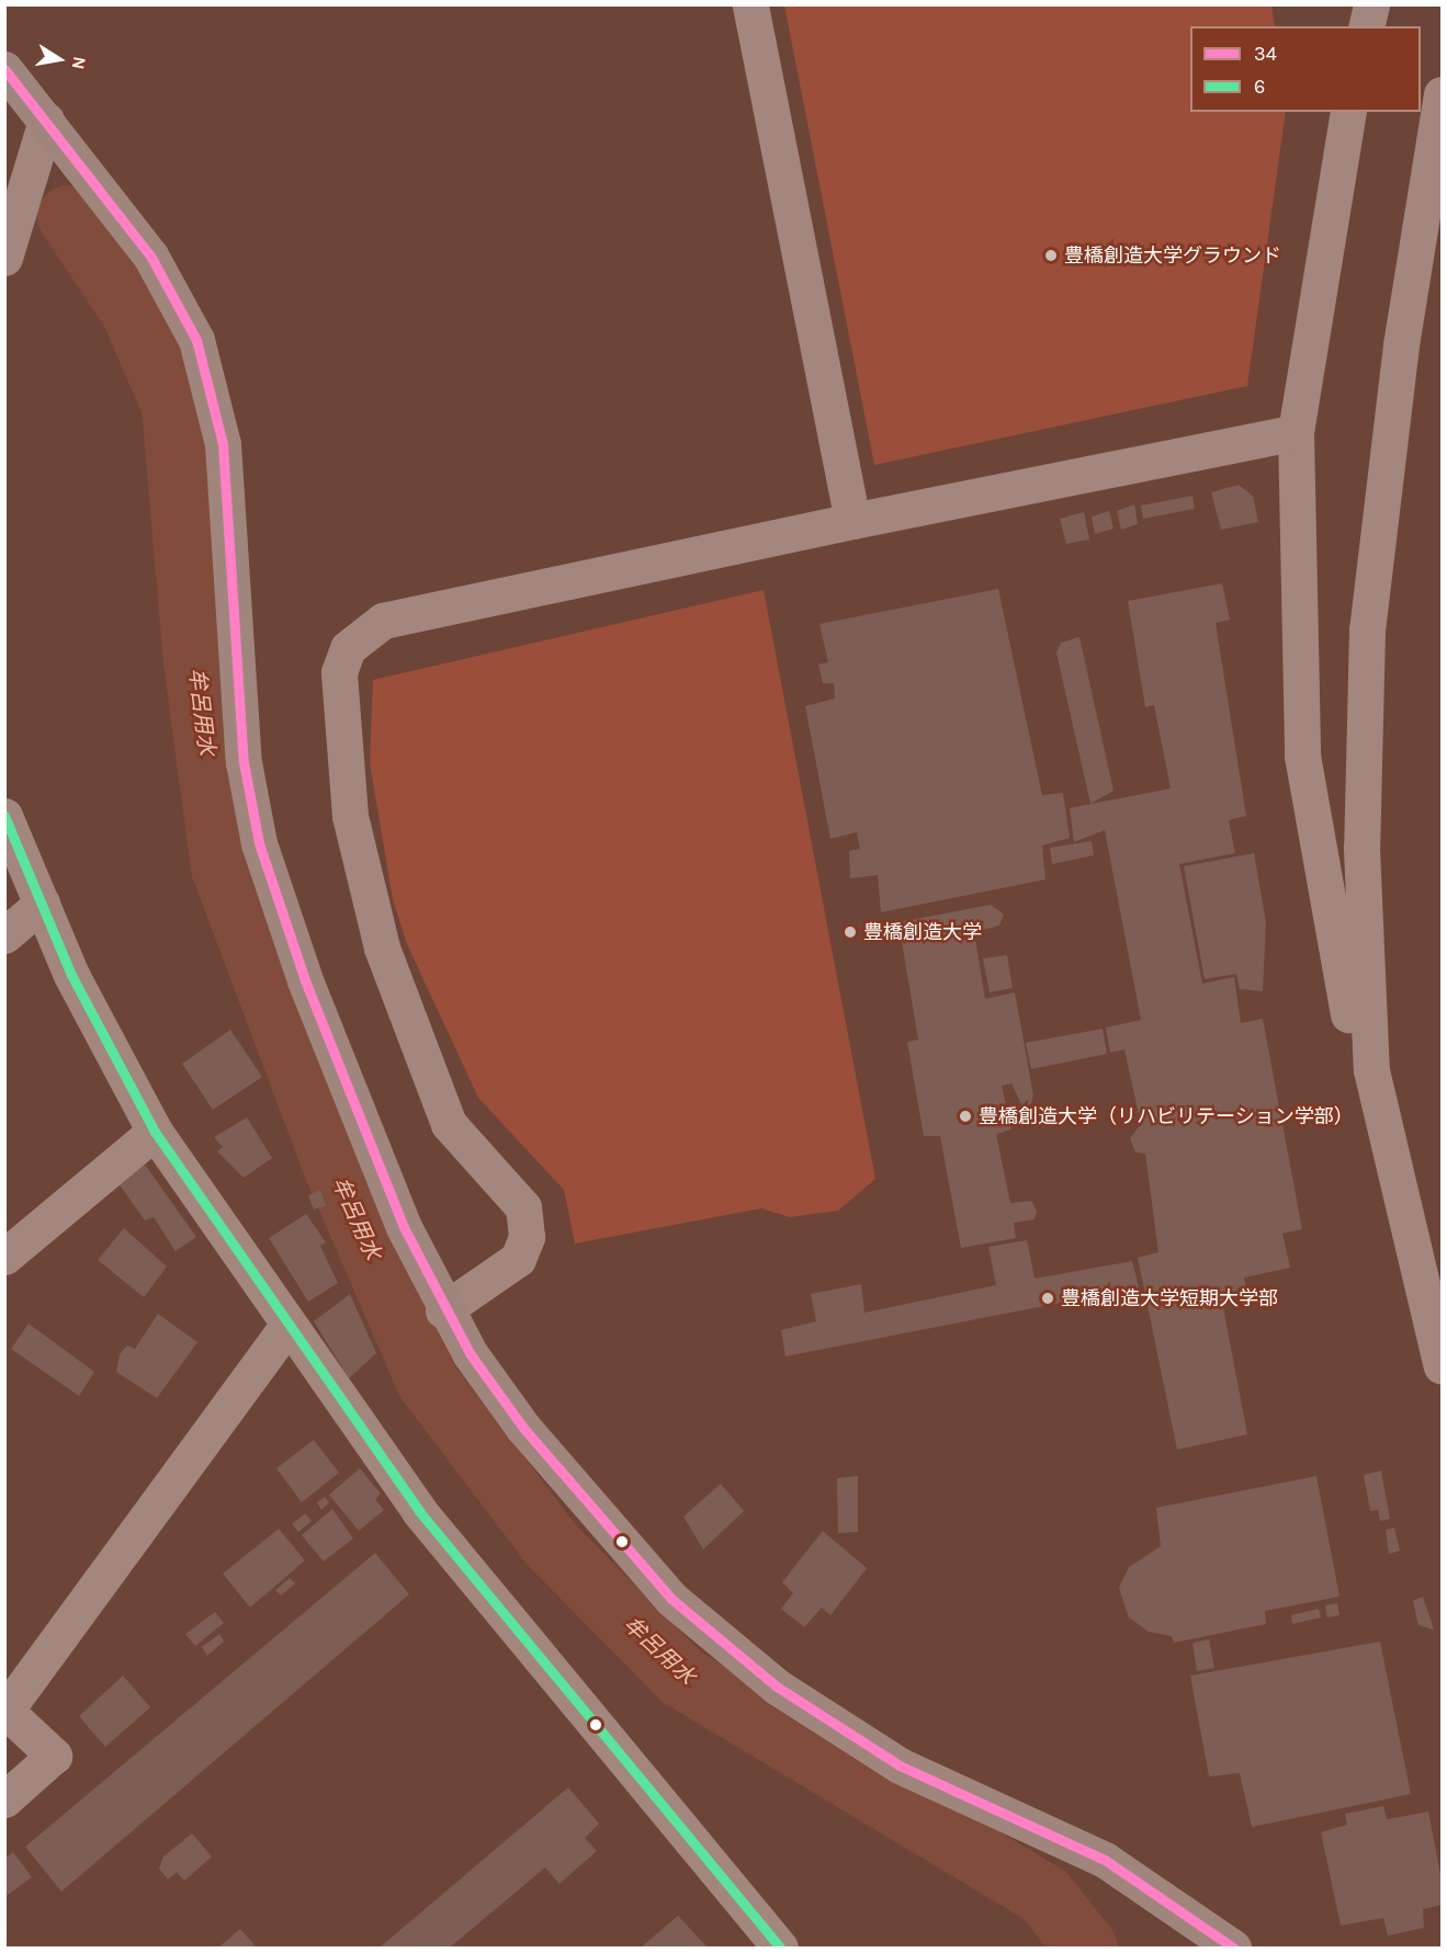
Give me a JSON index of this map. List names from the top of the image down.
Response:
{
  "water": ["牟呂用水"],
  "places": [
    "豊橋創造大学グラウンド",
    "豊橋創造大学",
    "豊橋創造大学（リハビリテーション学部）",
    "豊橋創造大学短期大学部"
  ],
  "lines": ["transit line 34", "transit line 6"],
  "legend": ["34", "6"],
  "north": "right"
}
